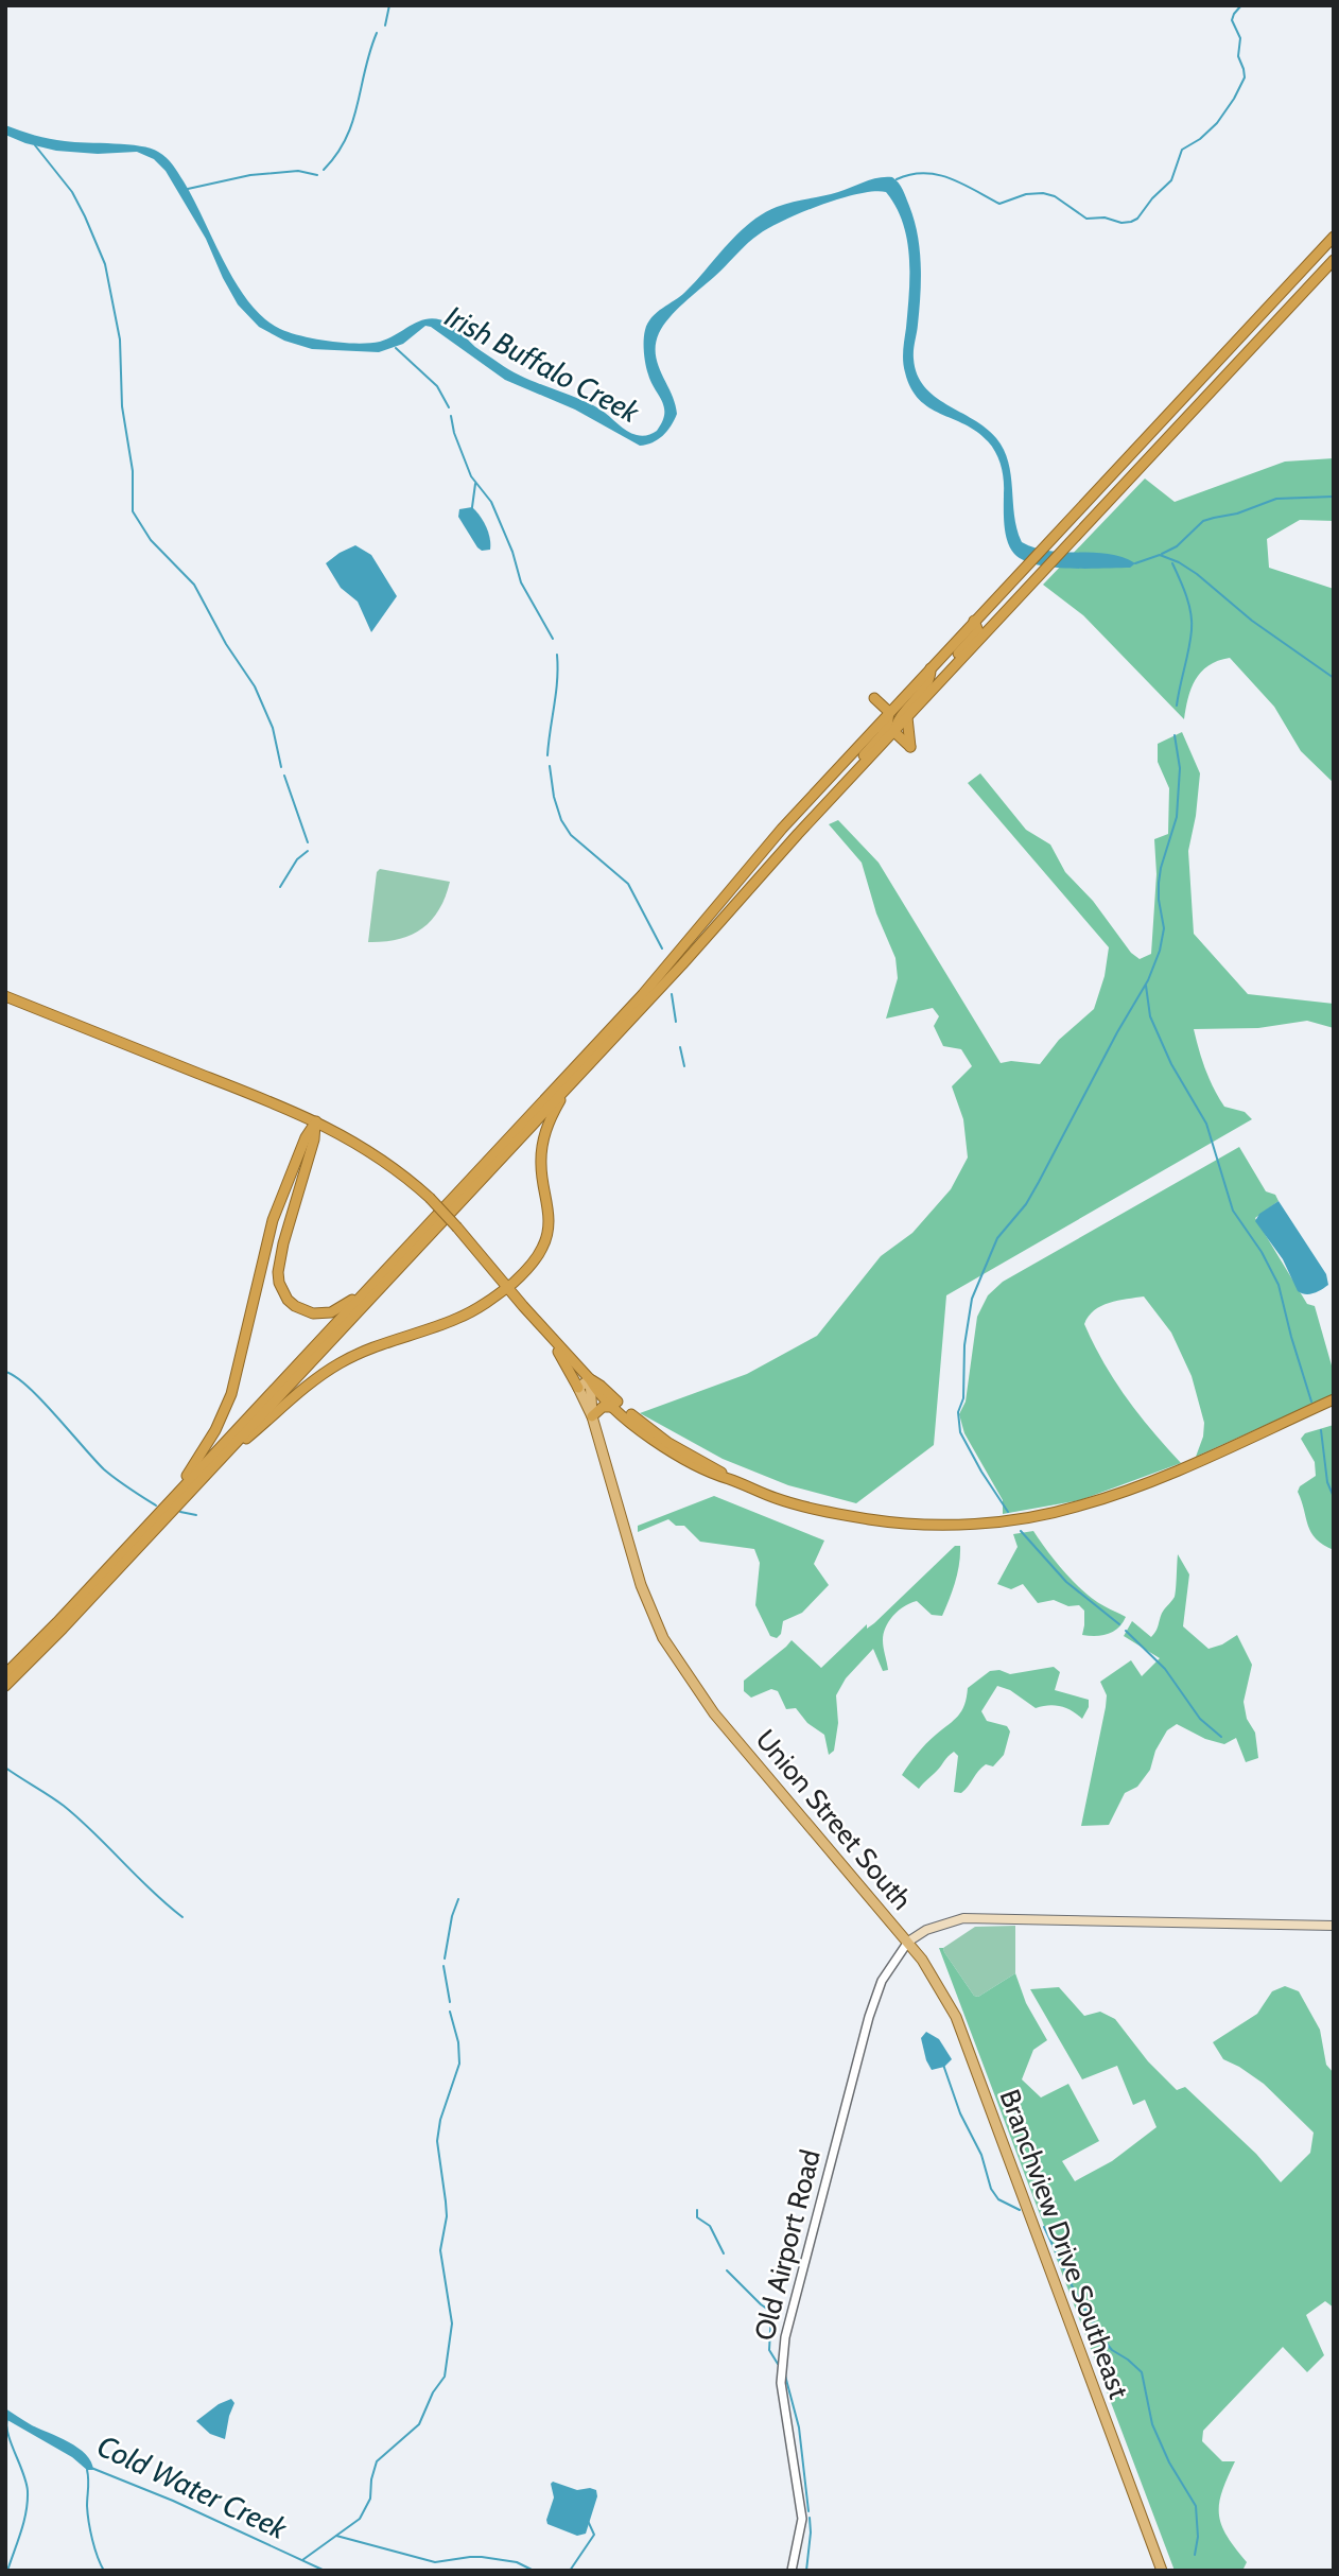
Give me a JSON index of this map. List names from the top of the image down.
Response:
{
  "streets": {
    "main road": ["Union Street South", "Branchview Drive Southeast"],
    "street": ["Old Airport Road"]
  },
  "crossings": [
    ["Union Street South", "Branchview Drive Southeast"],
    ["Union Street South", "Old Airport Road"],
    ["Branchview Drive Southeast", "Old Airport Road"]
  ],
  "water": ["Irish Buffalo Creek", "Cold Water Creek"]
}
